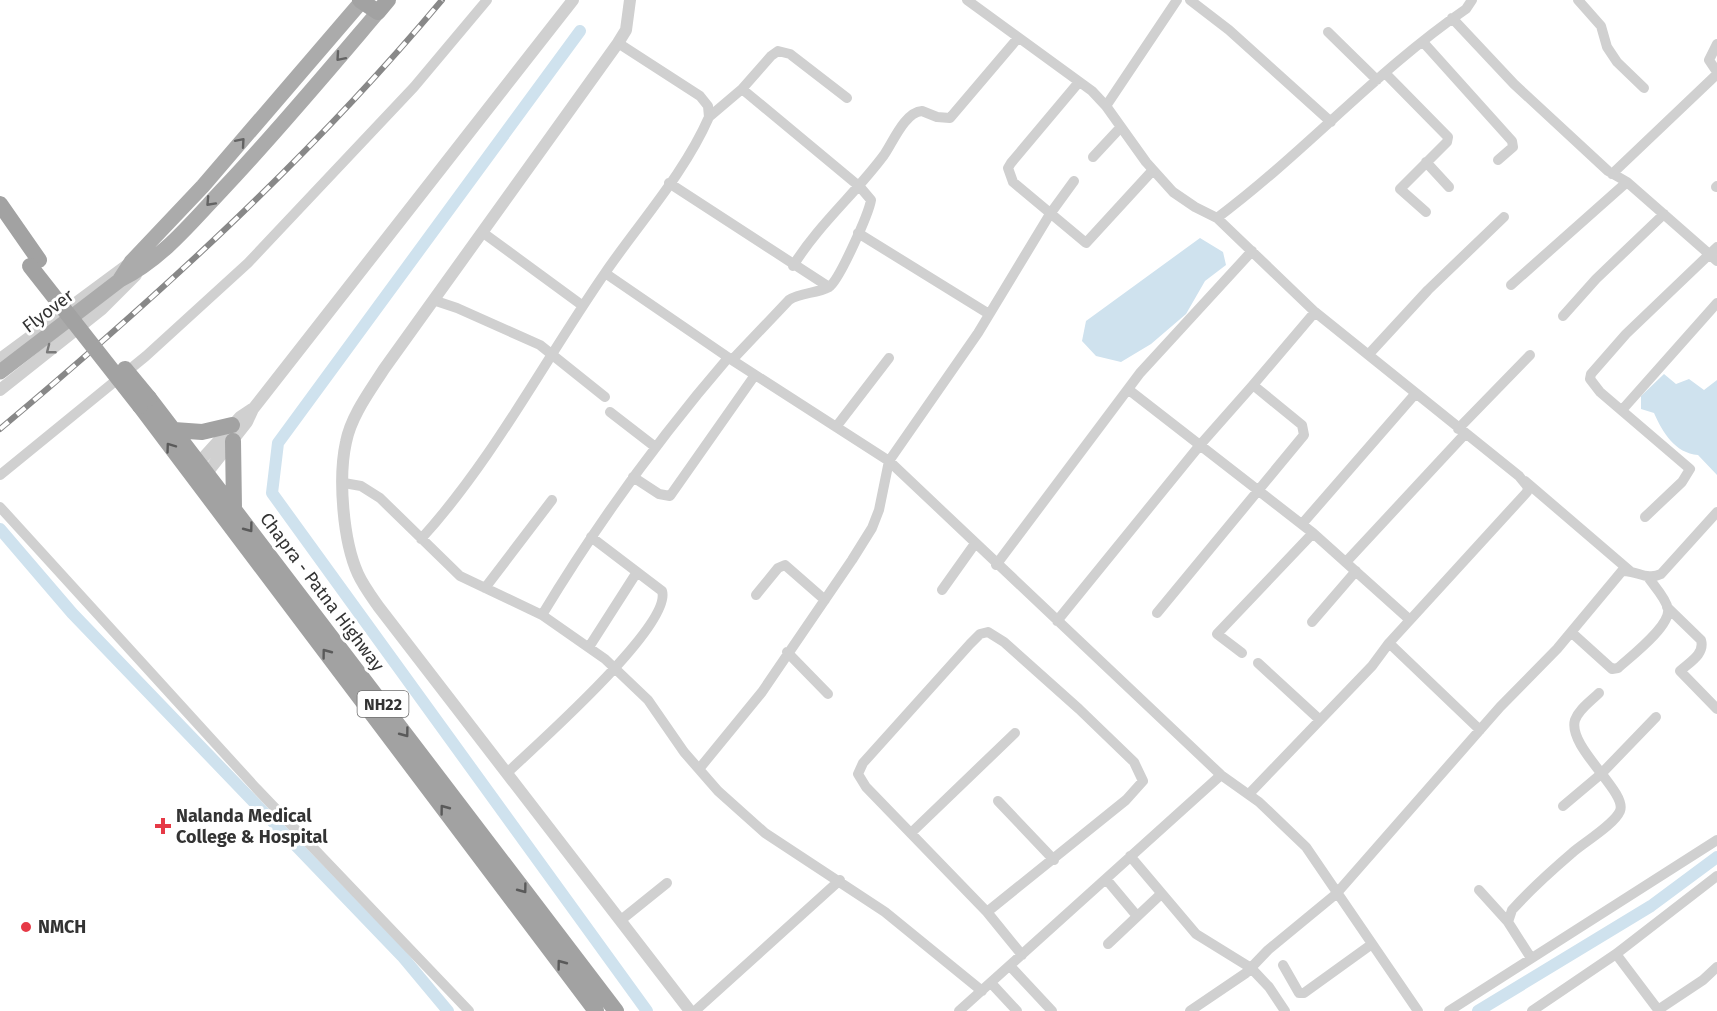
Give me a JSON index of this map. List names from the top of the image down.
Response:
{
  "streets": {
    "highway": ["Chapra - Patna Highway", "NH22"],
    "main road": ["Flyover"]
  },
  "crossings": [
    ["Chapra - Patna Highway", "NH22"]
  ],
  "places": {
    "health": ["Nalanda Medical College & Hospital"],
    "other": ["NMCH"]
  }
}
